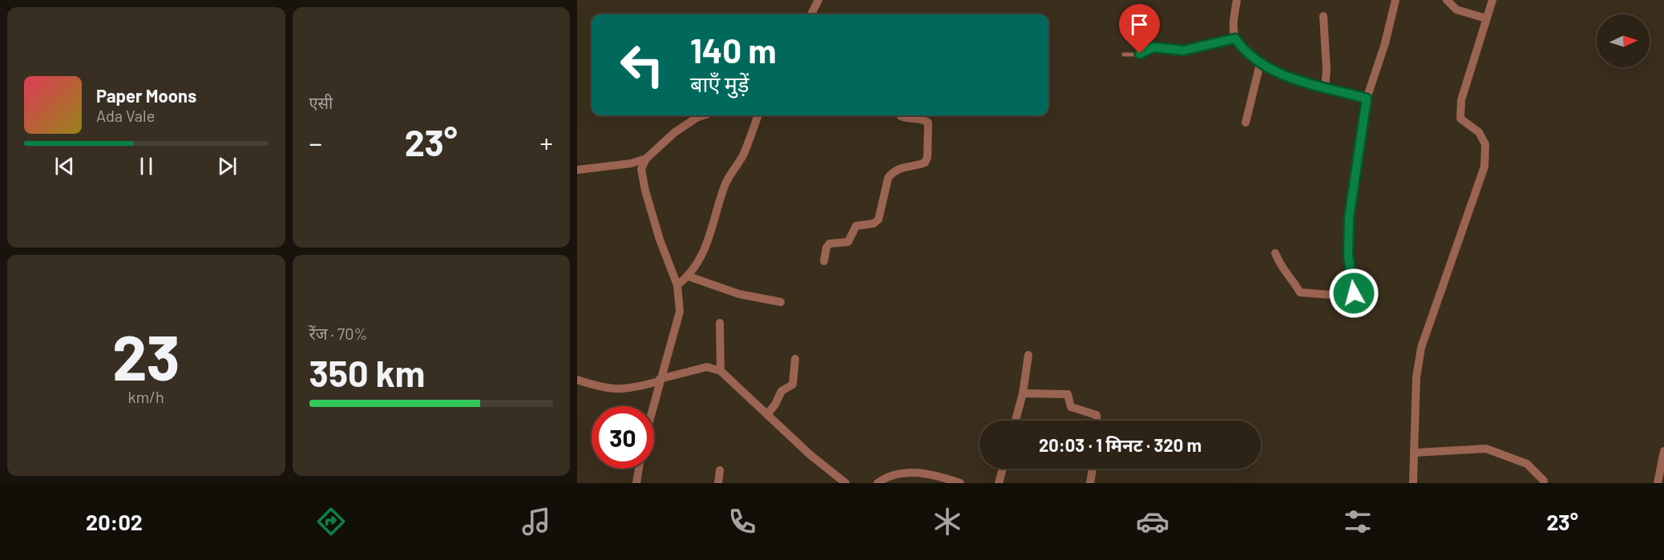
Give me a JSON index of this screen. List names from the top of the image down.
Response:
{
  "north": "right",
  "page": {
    "tile": [
      "एसी",
      ["23", "km/h"],
      ["रेंज · 70%", "350 km"]
    ],
    "turn": ["140 m", "बाएँ मुड़ें"],
    "song": ["Paper Moons", "Ada Vale"],
    "heat": ["−", "23°", "+"],
    "limit": "30",
    "trip": "20:03 · 1 मिनट · 320 m",
    "tabs": ["20:02", "23°"]
  }
}
